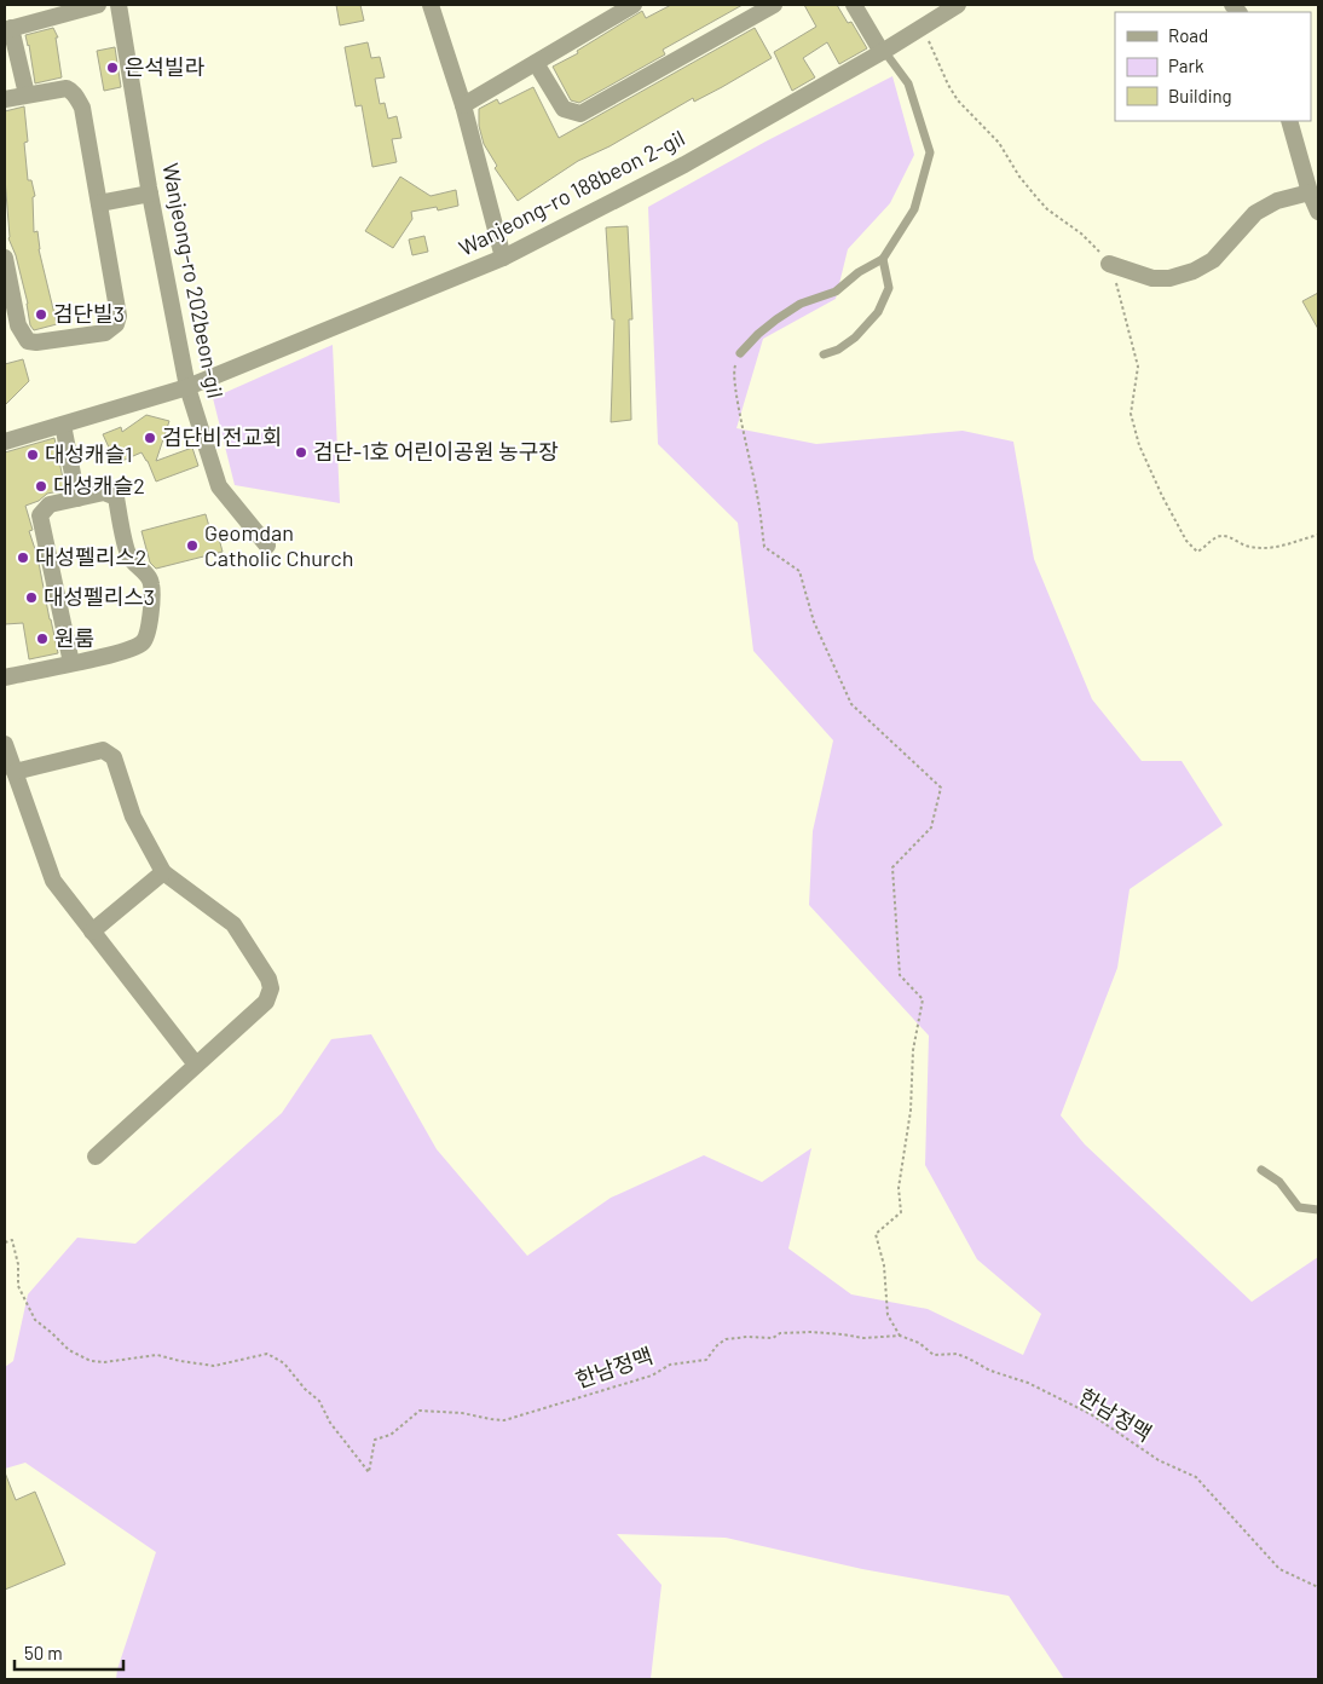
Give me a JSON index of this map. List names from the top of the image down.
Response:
{
  "streets": {
    "street": ["Wanjeong-ro 188beon 2-gil", "Wanjeong-ro 202beon-gil"],
    "path": ["한남정맥"]
  },
  "crossings": [
    ["Wanjeong-ro 188beon 2-gil", "Wanjeong-ro 202beon-gil"]
  ],
  "places": [
    "은석빌라",
    "검단빌3",
    "검단비전교회",
    "검단-1호 어린이공원 농구장",
    "대성캐슬1",
    "대성캐슬2",
    "Geomdan Catholic Church",
    "대성펠리스2",
    "대성펠리스3",
    "원룸"
  ],
  "legend": ["Road", "Park", "Building"],
  "scale_bar": "50 m"
}
